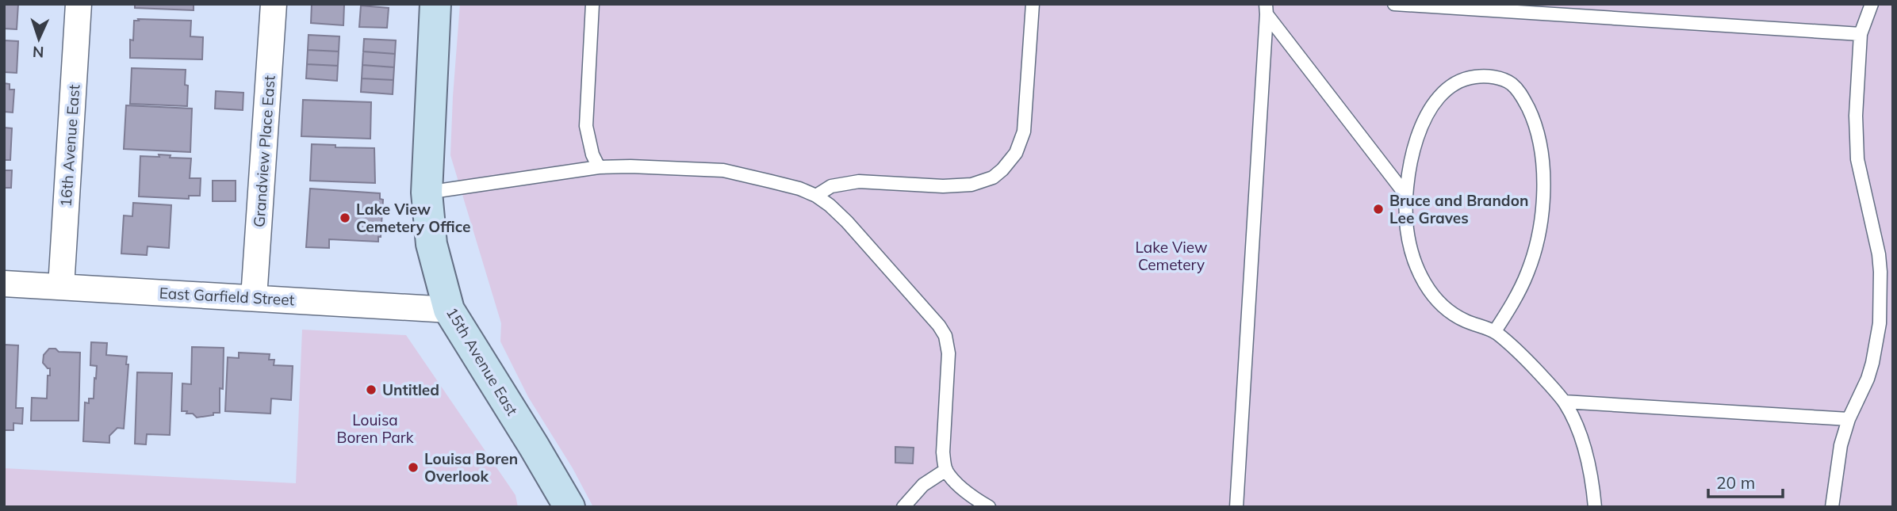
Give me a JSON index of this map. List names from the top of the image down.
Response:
{
  "streets": {
    "street": [
      "16th Avenue East",
      "Grandview Place East",
      "East Garfield Street",
      "15th Avenue East"
    ]
  },
  "crossings": [
    ["16th Avenue East", "East Garfield Street"],
    ["Grandview Place East", "East Garfield Street"],
    ["East Garfield Street", "15th Avenue East"]
  ],
  "parks": ["Lake View Cemetery", "Louisa Boren Park"],
  "places": [
    "Bruce and Brandon Lee Graves",
    "Lake View Cemetery Office",
    "Untitled",
    "Louisa Boren Overlook"
  ],
  "scale_bar": "20 m",
  "north": "bottom"
}
